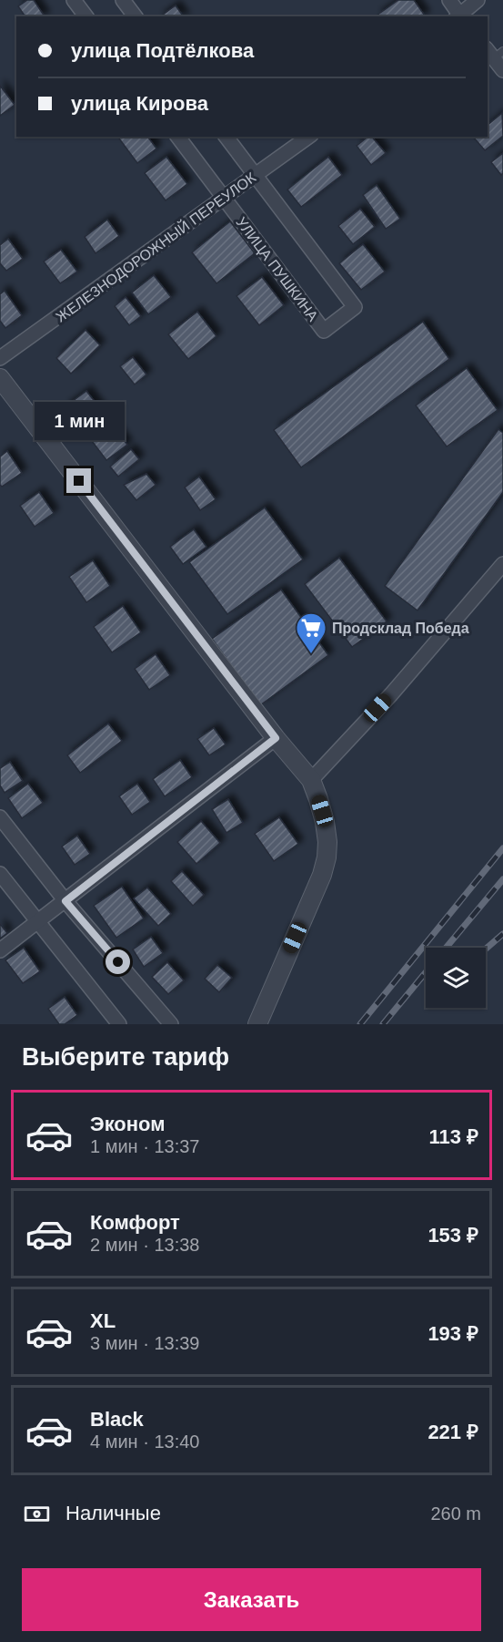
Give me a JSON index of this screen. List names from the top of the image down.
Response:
{
  "streets": {
    "street": ["ЖЕЛЕЗНОДОРОЖНЫЙ ПЕРЕУЛОК", "УЛИЦА ПУШКИНА"]
  },
  "crossings": [
    ["ЖЕЛЕЗНОДОРОЖНЫЙ ПЕРЕУЛОК", "УЛИЦА ПУШКИНА"]
  ],
  "places": {
    "supermarket": ["Продсклад Победа"]
  },
  "page": {
    "banner": ["улица Подтёлкова", "улица Кирова"],
    "bubble": "1 мин",
    "heading": "Выберите тариф",
    "list": [
      {
        "name": "Эконом",
        "note": "1 мин · 13:37",
        "value": "113 ₽"
      },
      {
        "name": "Комфорт",
        "note": "2 мин · 13:38",
        "value": "153 ₽"
      },
      {
        "name": "XL",
        "note": "3 мин · 13:39",
        "value": "193 ₽"
      },
      {
        "name": "Black",
        "note": "4 мин · 13:40",
        "value": "221 ₽"
      }
    ],
    "pay": ["Наличные", "260 m"],
    "buttons": "Заказать"
  }
}
